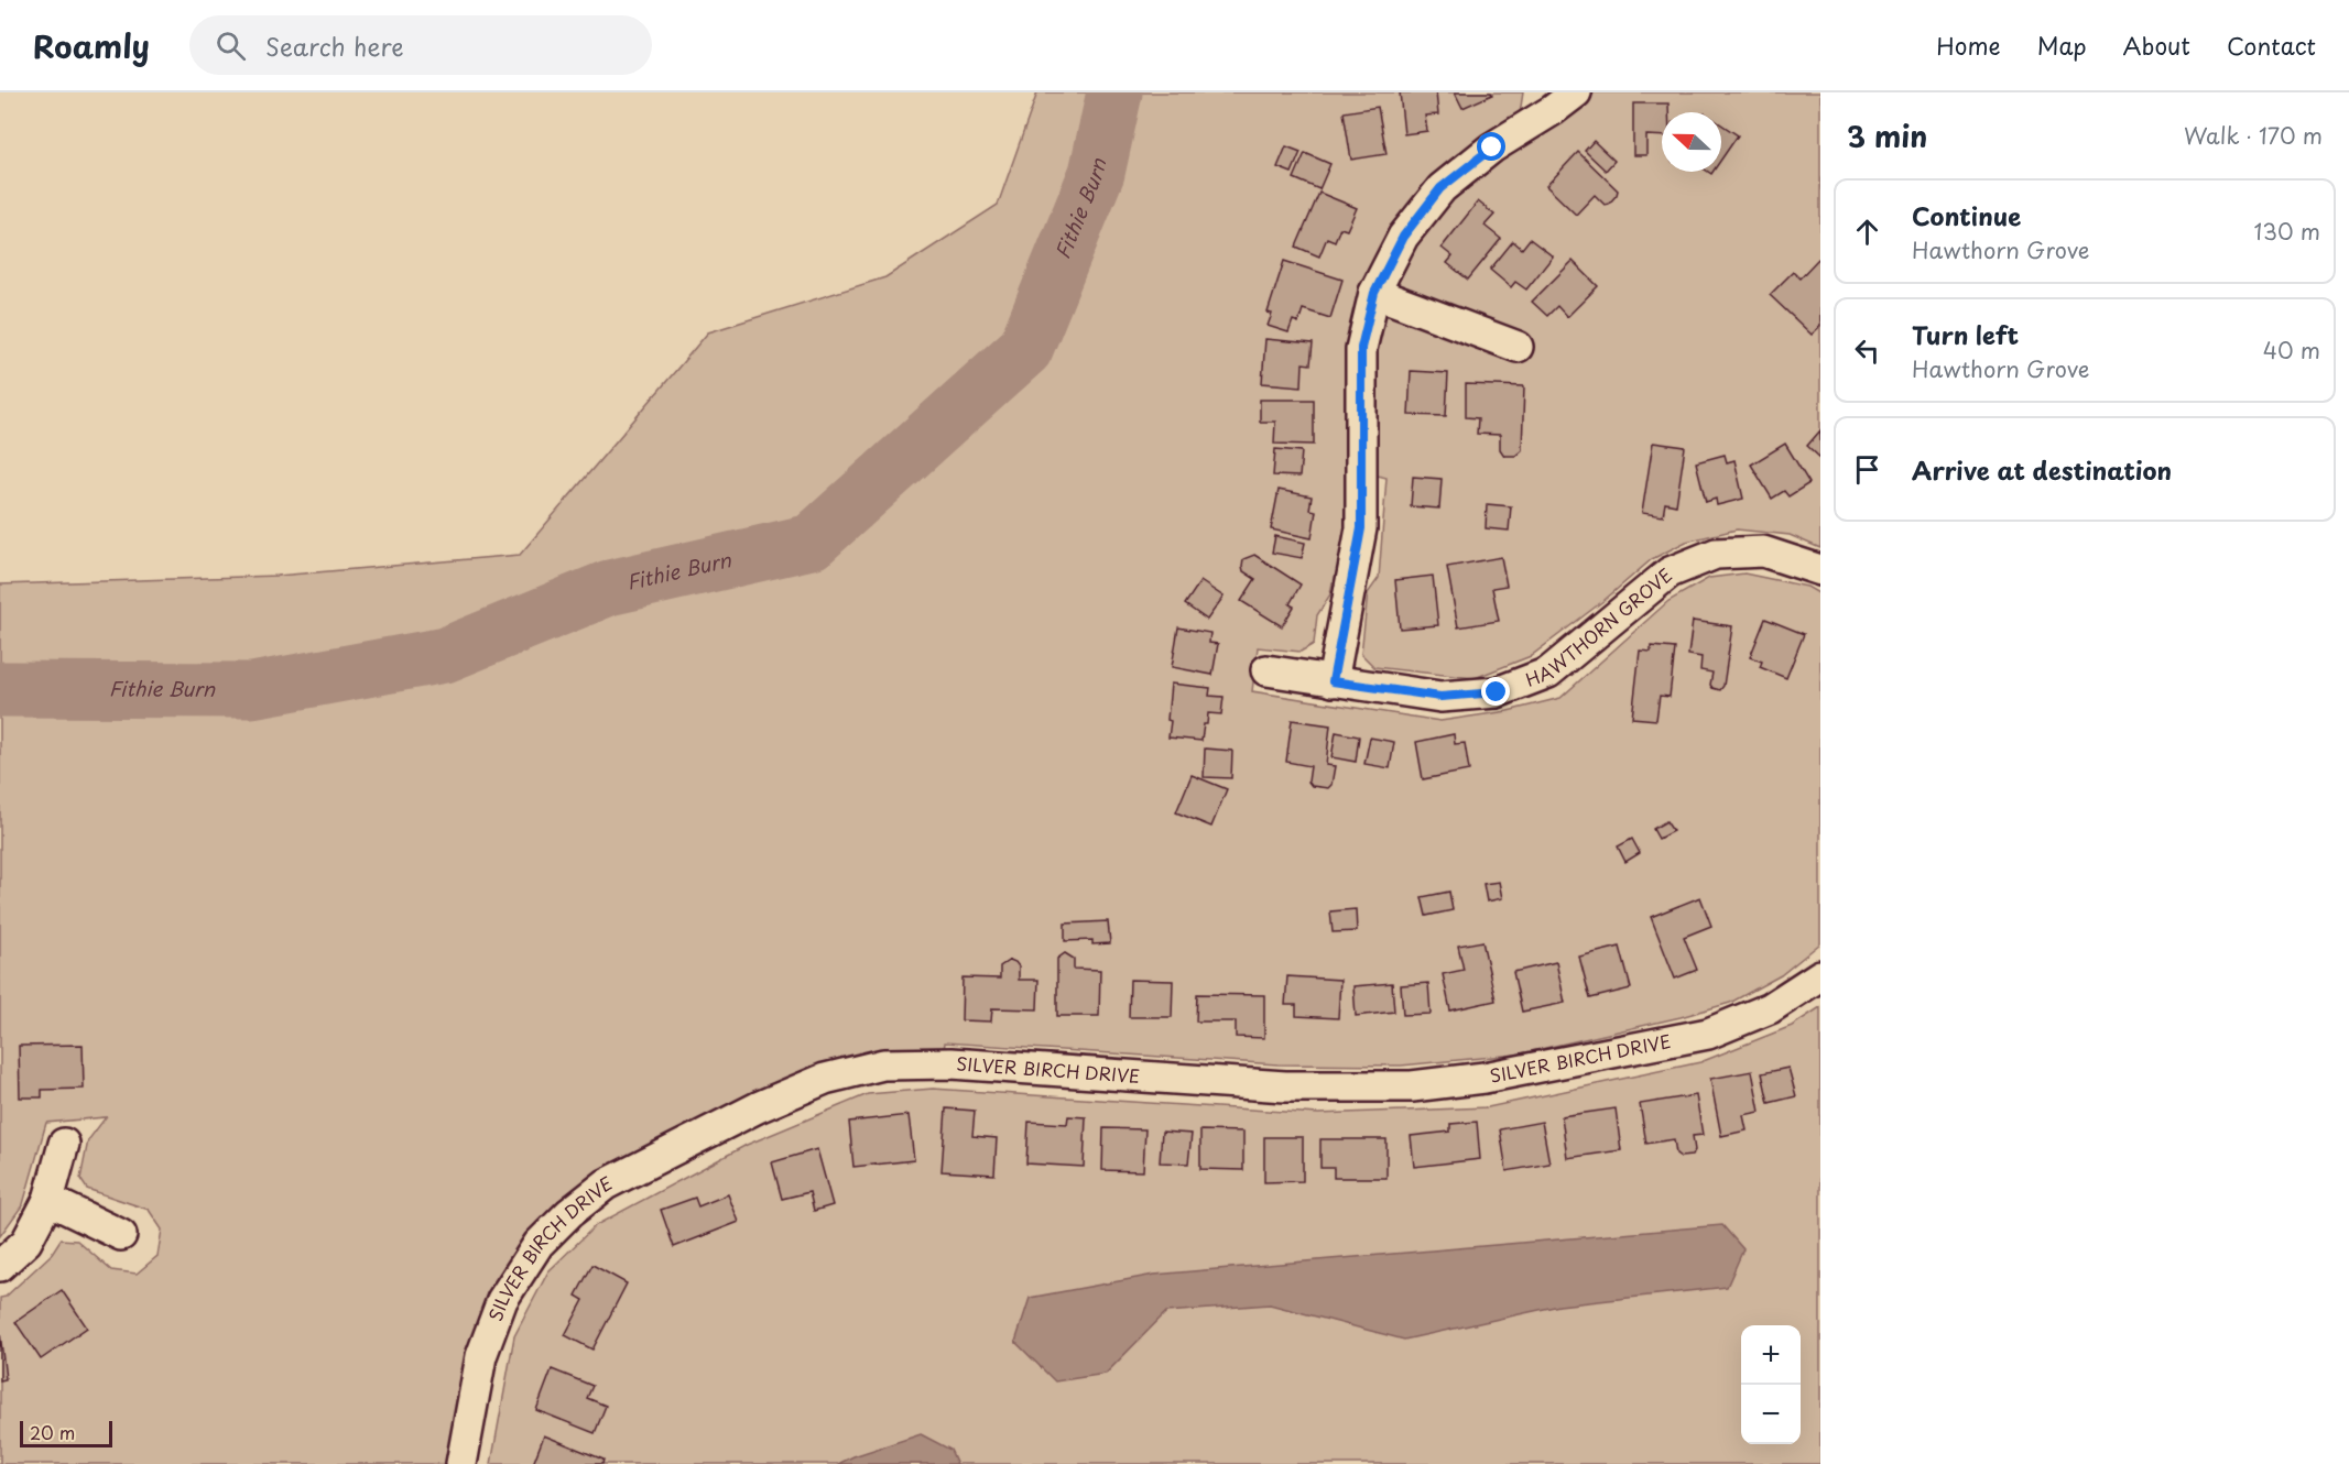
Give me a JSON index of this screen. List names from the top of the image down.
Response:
{
  "streets": {
    "street": ["HAWTHORN GROVE", "SILVER BIRCH DRIVE"]
  },
  "water": ["Fithie Burn"],
  "scale_bar": "20 m",
  "north": "left",
  "page": {
    "header": "Roamly",
    "search": "Search here",
    "nav": [
      "Home",
      "Map",
      "About",
      "Contact"
    ],
    "heading": ["3 min", "Walk · 170 m"],
    "list": [
      ["Continue", "Hawthorn Grove", "130 m"],
      ["Turn left", "Hawthorn Grove", "40 m"],
      "Arrive at destination"
    ],
    "map_buttons": ["+", "−"],
    "scale": "20 m"
  }
}
